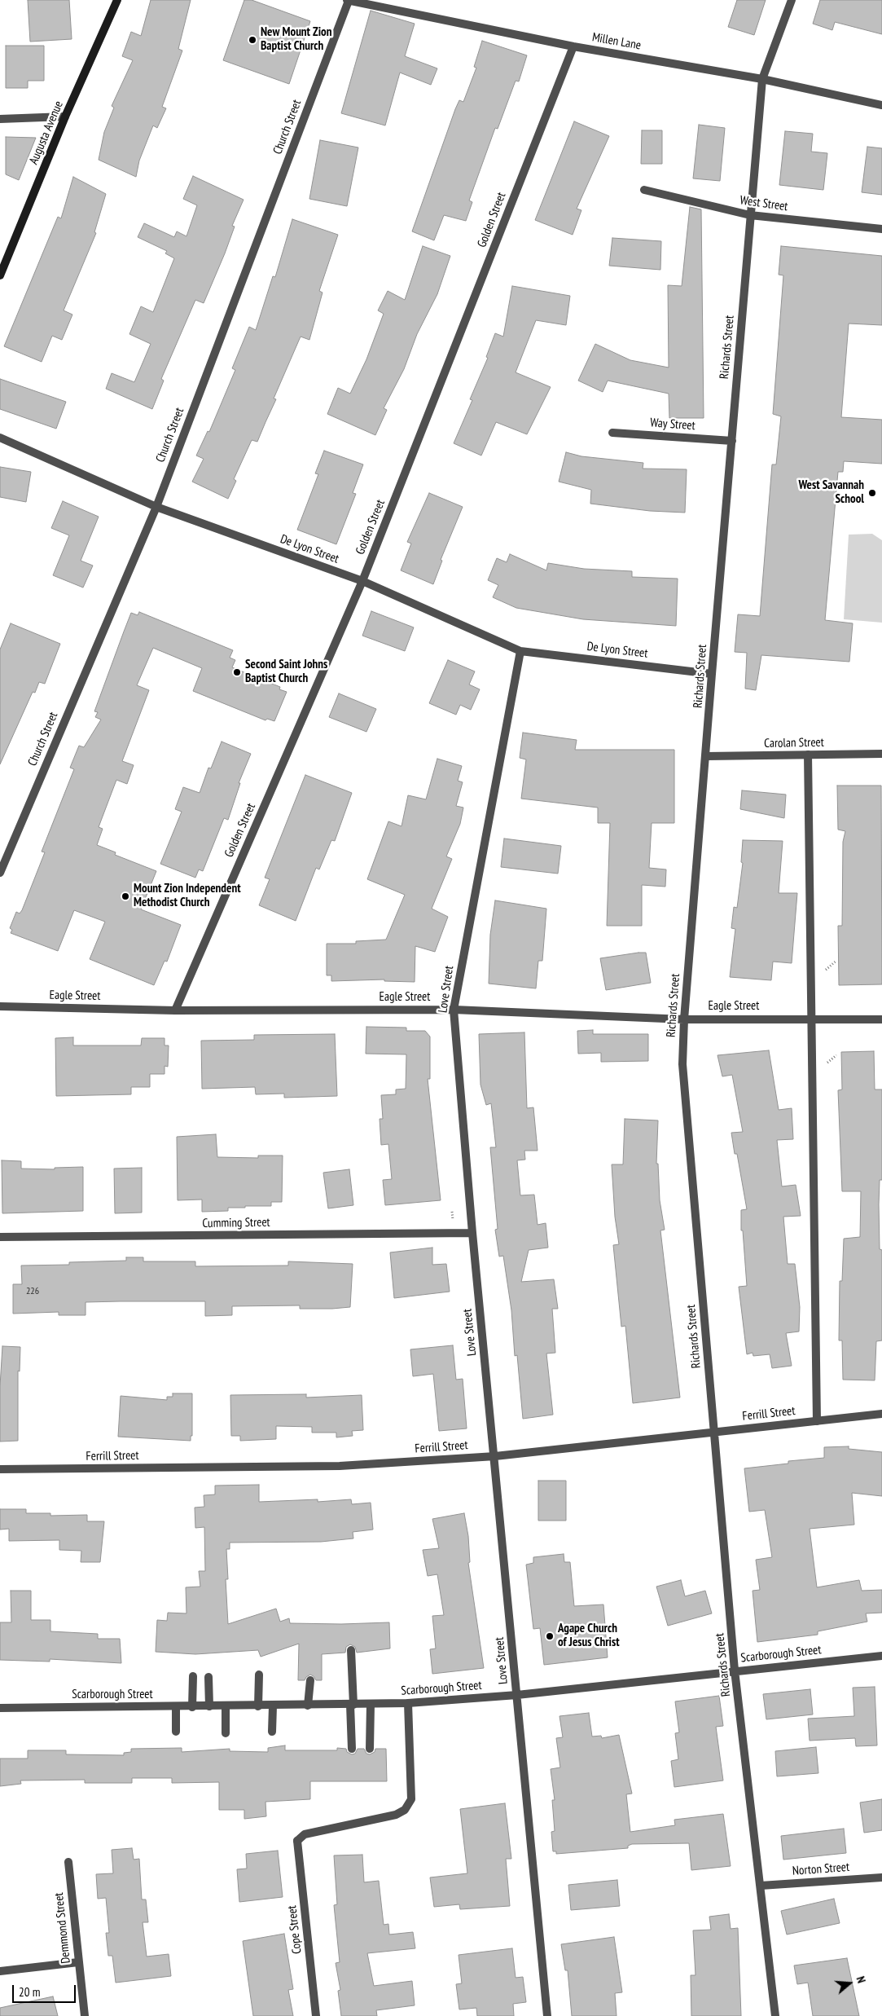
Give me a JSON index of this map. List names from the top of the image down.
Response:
{
  "streets": {
    "main road": ["Augusta Avenue"],
    "street": [
      "Millen Lane",
      "Church Street",
      "West Street",
      "Golden Street",
      "Richards Street",
      "Way Street",
      "De Lyon Street",
      "Carolan Street",
      "Love Street",
      "Eagle Street",
      "Cumming Street",
      "Ferrill Street",
      "Scarborough Street",
      "Norton Street",
      "Demmond Street",
      "Cope Street"
    ]
  },
  "crossings": [
    ["Millen Lane", "Church Street"],
    ["Millen Lane", "Golden Street"],
    ["Millen Lane", "Richards Street"],
    ["Church Street", "De Lyon Street"],
    ["West Street", "Richards Street"],
    ["Golden Street", "De Lyon Street"],
    ["Golden Street", "Eagle Street"],
    ["Richards Street", "Way Street"],
    ["Richards Street", "De Lyon Street"],
    ["Richards Street", "Carolan Street"],
    ["Richards Street", "Eagle Street"],
    ["Richards Street", "Ferrill Street"],
    ["Richards Street", "Scarborough Street"],
    ["Richards Street", "Norton Street"],
    ["De Lyon Street", "Love Street"],
    ["Love Street", "Eagle Street"],
    ["Love Street", "Cumming Street"],
    ["Love Street", "Ferrill Street"],
    ["Love Street", "Scarborough Street"],
    ["Scarborough Street", "Cope Street"]
  ],
  "places": [
    "New Mount Zion Baptist Church",
    "West Savannah School",
    "Second Saint Johns Baptist Church",
    "Mount Zion Independent Methodist Church",
    "Agape Church of Jesus Christ"
  ],
  "house_numbers": ["226"],
  "scale_bar": "20 m",
  "north": "right"
}
